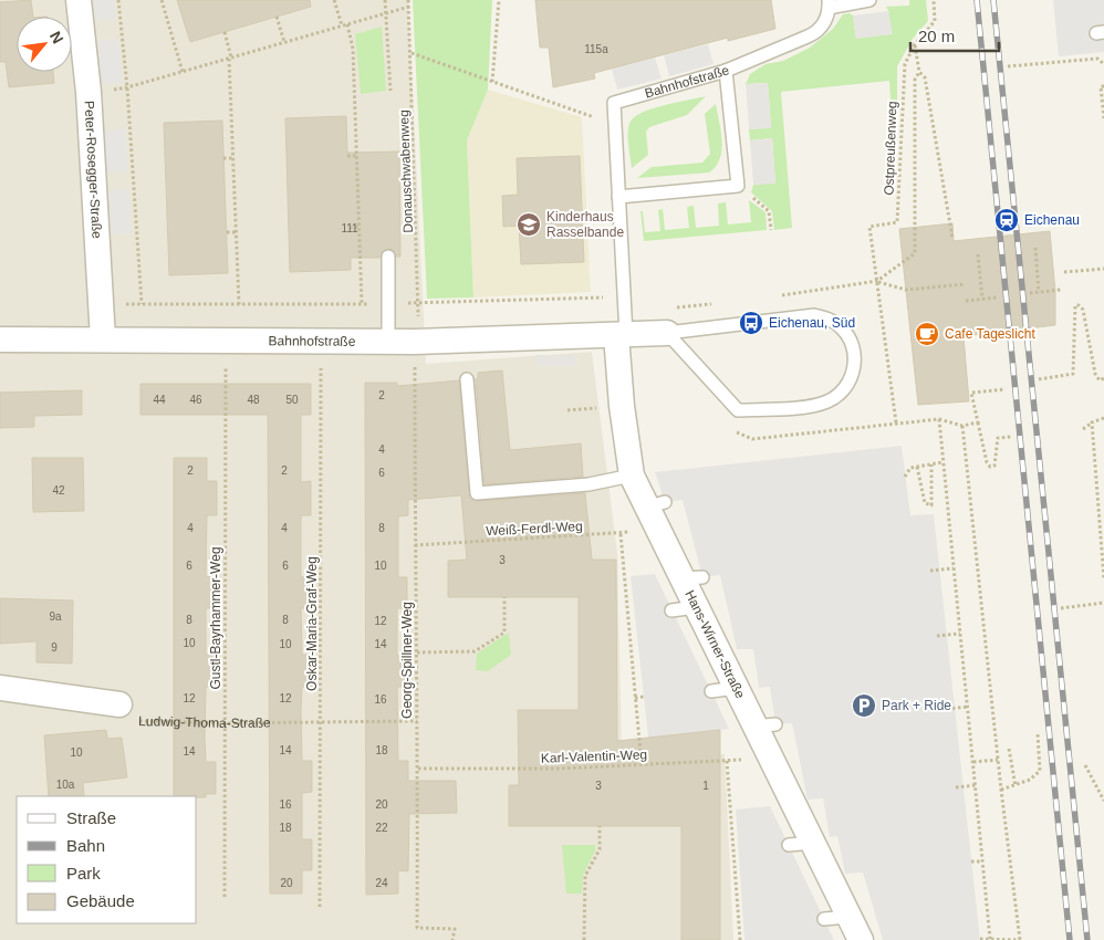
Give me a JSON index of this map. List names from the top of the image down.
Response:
{
  "streets": {
    "street": ["Bahnhofstraße", "Peter-Rosegger-Straße", "Hans-Wirner-Straße"],
    "path": [
      "Ostpreußenweg",
      "Donauschwabenweg",
      "Weiß-Ferdl-Weg",
      "Gustl-Bayrhammer-Weg",
      "Oskar-Maria-Graf-Weg",
      "Georg-Spillner-Weg",
      "Ludwig-Thoma-Straße",
      "Karl-Valentin-Weg"
    ]
  },
  "crossings": [
    ["Bahnhofstraße", "Peter-Rosegger-Straße"],
    ["Bahnhofstraße", "Donauschwabenweg"],
    ["Bahnhofstraße", "Gustl-Bayrhammer-Weg"],
    ["Bahnhofstraße", "Oskar-Maria-Graf-Weg"],
    ["Bahnhofstraße", "Hans-Wirner-Straße"],
    ["Bahnhofstraße", "Georg-Spillner-Weg"],
    ["Donauschwabenweg", "Georg-Spillner-Weg"],
    ["Weiß-Ferdl-Weg", "Hans-Wirner-Straße"],
    ["Weiß-Ferdl-Weg", "Georg-Spillner-Weg"],
    ["Gustl-Bayrhammer-Weg", "Ludwig-Thoma-Straße"],
    ["Oskar-Maria-Graf-Weg", "Ludwig-Thoma-Straße"],
    ["Hans-Wirner-Straße", "Karl-Valentin-Weg"],
    ["Georg-Spillner-Weg", "Ludwig-Thoma-Straße"],
    ["Georg-Spillner-Weg", "Karl-Valentin-Weg"]
  ],
  "places": {
    "station": ["Eichenau"],
    "school or university": ["Kinderhaus Rasselbande"],
    "bus stop": ["Eichenau, Süd"],
    "cafe": ["Cafe Tageslicht"],
    "parking": ["Park + Ride"]
  },
  "house_numbers": [
    "115a",
    "111",
    "2",
    "44",
    "46",
    "48",
    "50",
    "4",
    "2",
    "2",
    "6",
    "42",
    "4",
    "4",
    "8",
    "3",
    "6",
    "6",
    "10",
    "9a",
    "8",
    "8",
    "12",
    "10",
    "10",
    "14",
    "9",
    "12",
    "12",
    "16",
    "14",
    "18",
    "14",
    "10",
    "10a",
    "3",
    "1",
    "16",
    "20",
    "18",
    "22",
    "20",
    "24"
  ],
  "legend": [
    "Straße",
    "Bahn",
    "Park",
    "Gebäude"
  ],
  "scale_bar": "20 m",
  "north": "top right"
}
